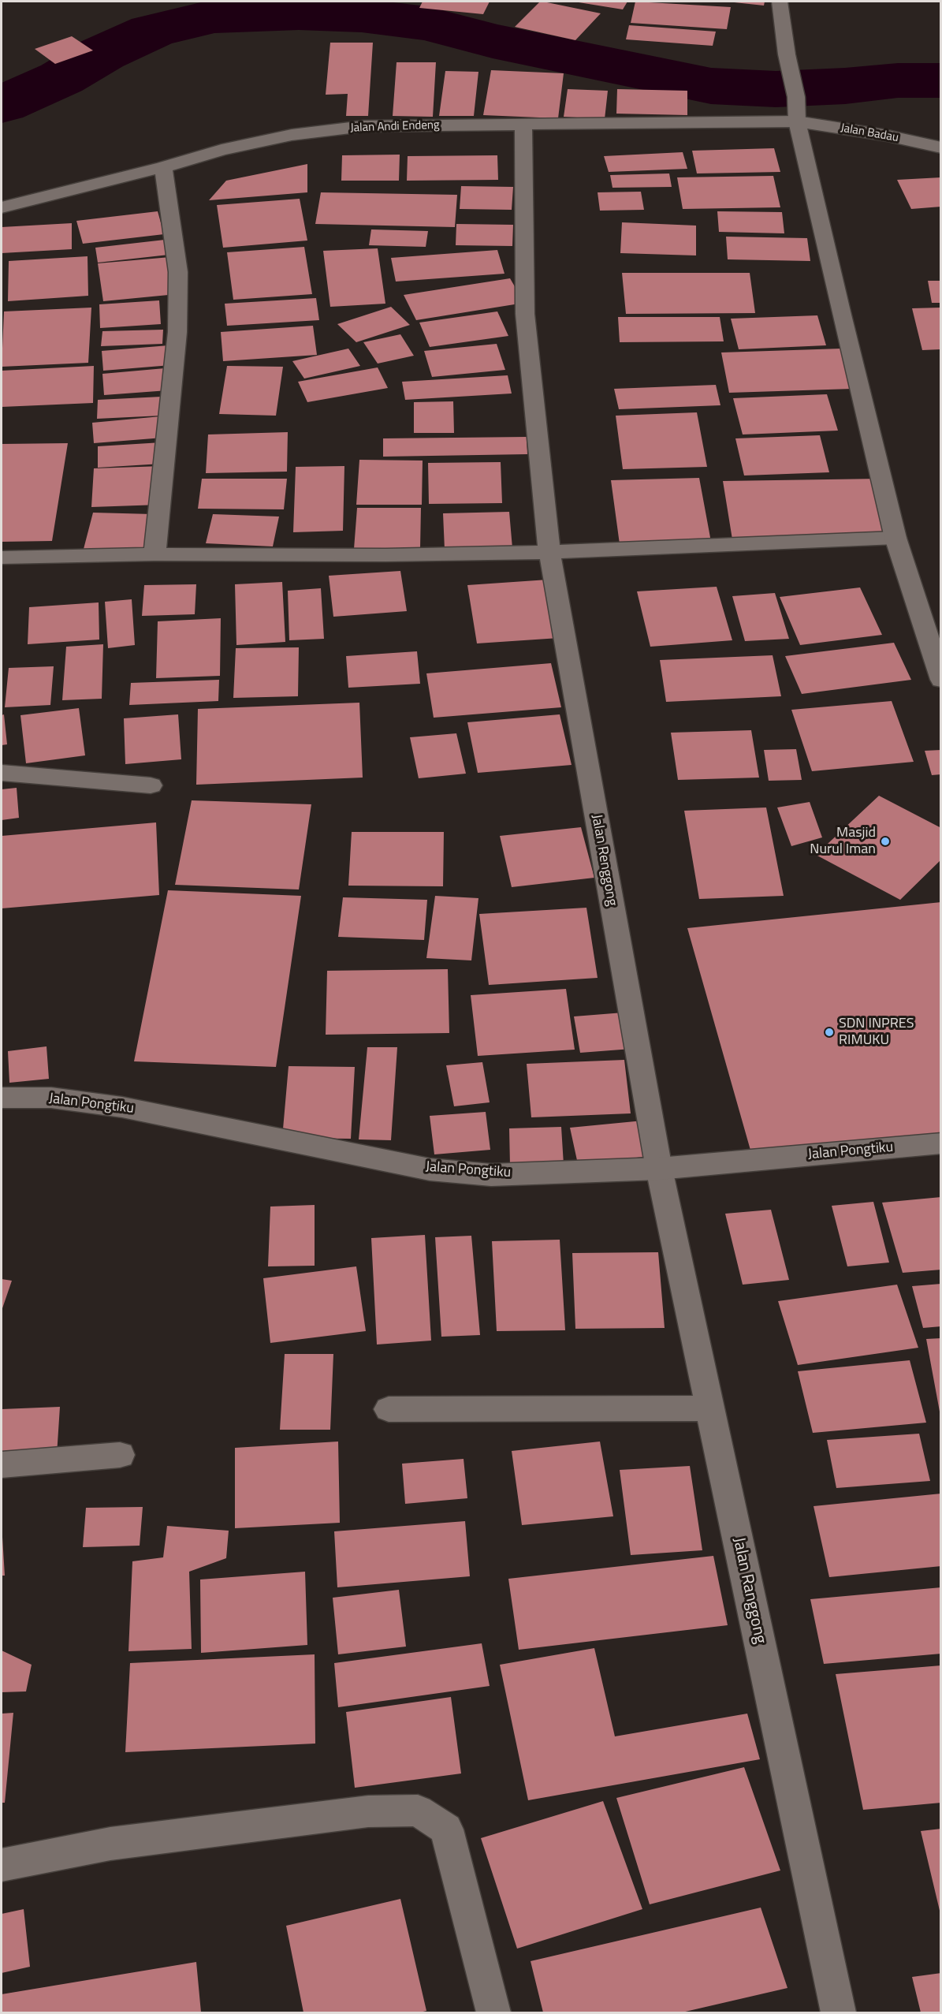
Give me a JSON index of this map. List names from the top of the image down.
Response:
{
  "streets": {
    "street": [
      "Jalan Andi Endeng",
      "Jalan Badau",
      "Jalan Renggong",
      "Jalan Pongtiku",
      "Jalan Ranggong"
    ]
  },
  "crossings": [
    ["Jalan Andi Endeng", "Jalan Badau"],
    ["Jalan Andi Endeng", "Jalan Renggong"],
    ["Jalan Renggong", "Jalan Pongtiku"],
    ["Jalan Renggong", "Jalan Ranggong"],
    ["Jalan Pongtiku", "Jalan Ranggong"]
  ],
  "places": ["Masjid Nurul Iman", "SDN INPRES RIMUKU"]
}
